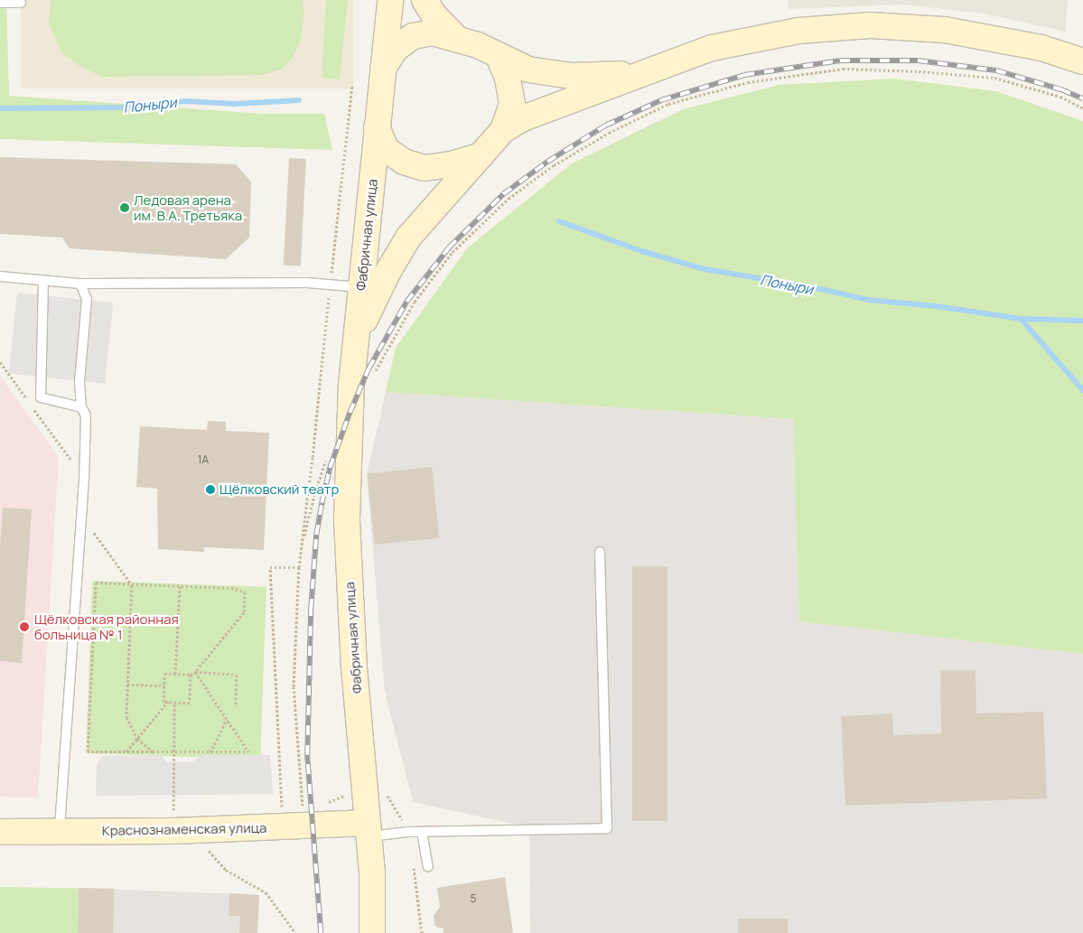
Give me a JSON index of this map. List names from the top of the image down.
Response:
{
  "streets": {
    "street": ["Фабричная улица", "Краснознаменская улица"]
  },
  "crossings": [
    ["Фабричная улица", "Краснознаменская улица"]
  ],
  "water": ["Поныри"],
  "places": ["Ледовая арена им. В.А. Третьяка", "Щёлковский театр", "Щёлковская районная больница № 1"],
  "house_numbers": ["1А", "5"]
}
